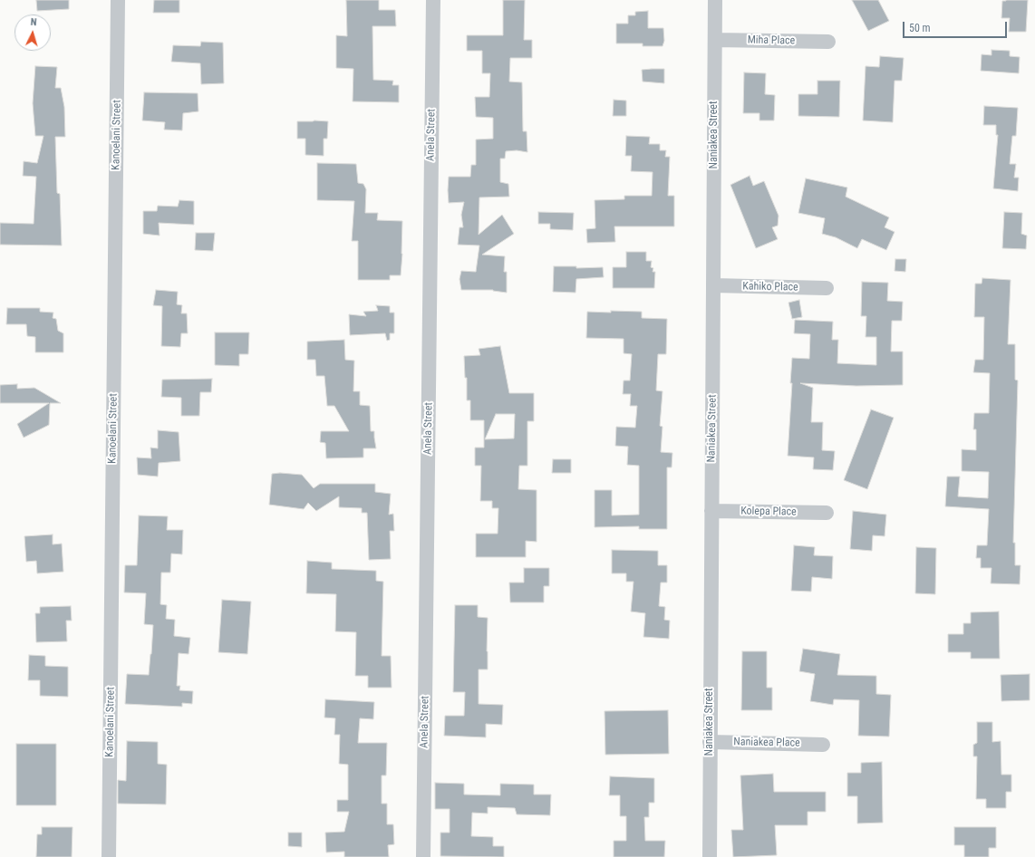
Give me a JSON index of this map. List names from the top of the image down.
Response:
{
  "streets": {
    "street": [
      "Miha Place",
      "Kanoelani Street",
      "Anela Street",
      "Naniakea Street",
      "Kahiko Place",
      "Kolepa Place",
      "Naniakea Place"
    ]
  },
  "crossings": [
    ["Miha Place", "Naniakea Street"],
    ["Naniakea Street", "Kahiko Place"],
    ["Naniakea Street", "Kolepa Place"],
    ["Naniakea Street", "Naniakea Place"]
  ],
  "scale_bar": "50 m",
  "north": "top"
}
